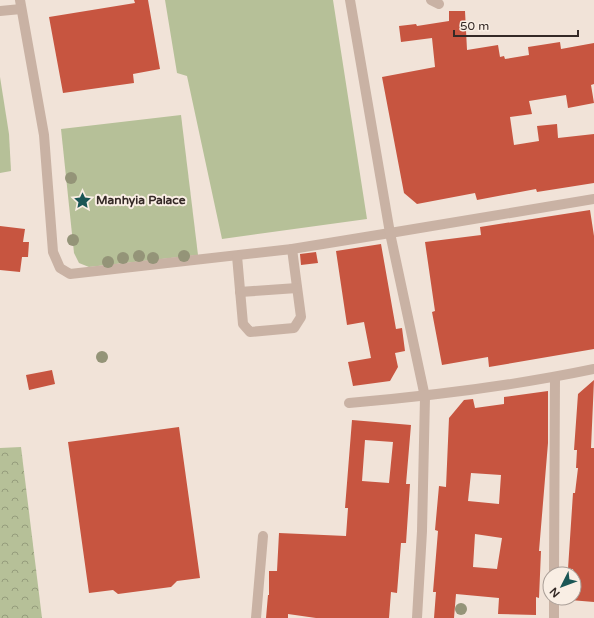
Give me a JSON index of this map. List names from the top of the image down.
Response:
{
  "places": {
    "place": ["Manhyia Palace"]
  },
  "scale_bar": "50 m",
  "north": "bottom left"
}
